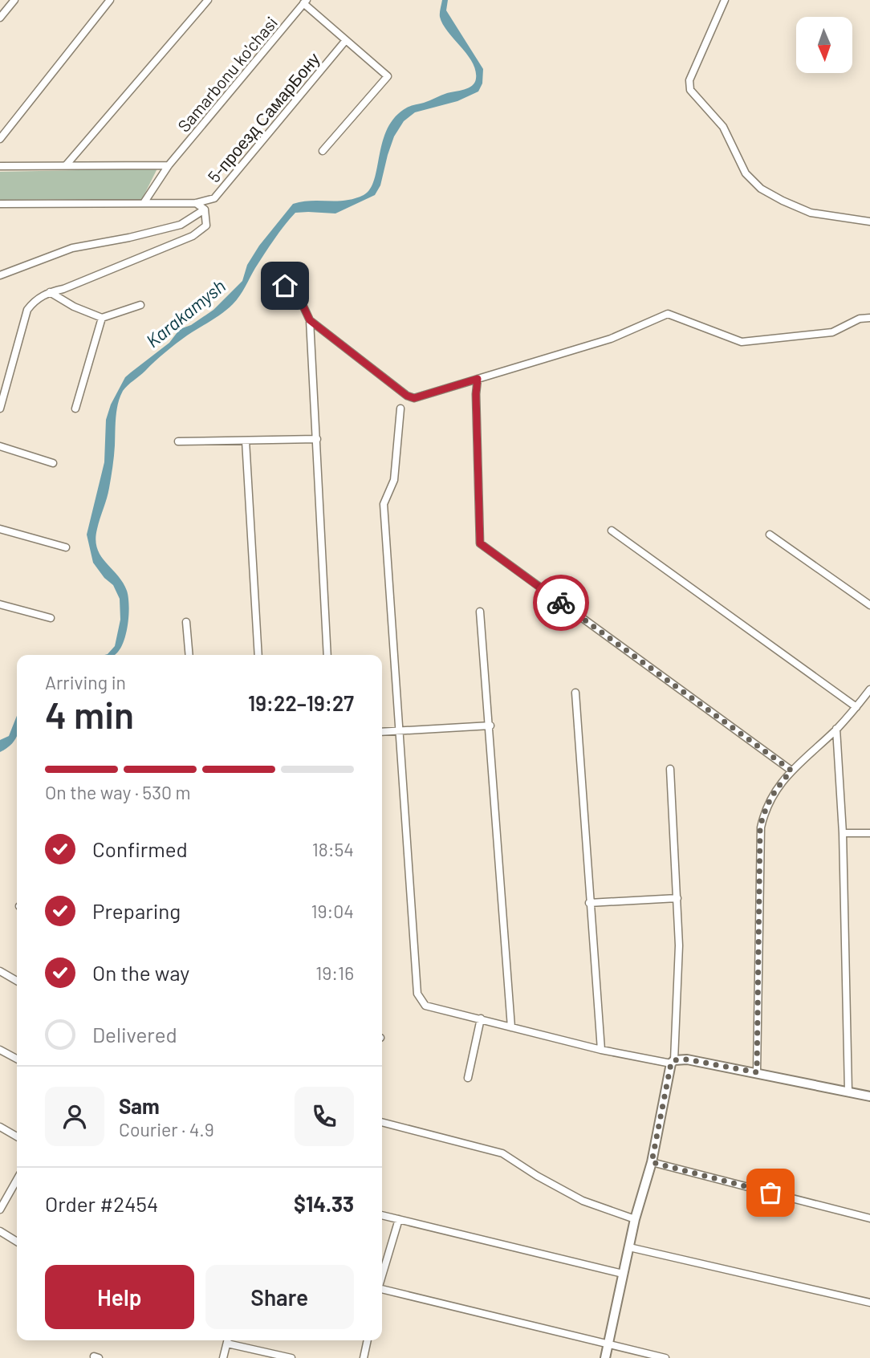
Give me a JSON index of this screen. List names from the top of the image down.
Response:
{
  "streets": {
    "street": ["Samarbonu ko'chasi", "5-проезд СамарБону"]
  },
  "water": ["Karakamysh"],
  "north": "bottom",
  "page": {
    "heading": ["4 min", "Arriving in", "19:22–19:27"],
    "panel": [
      "Sam",
      "Courier · 4.9",
      "Order #2454",
      "$14.33"
    ],
    "bar": "On the way · 530 m",
    "list": [
      ["Confirmed", "18:54"],
      ["Preparing", "19:04"],
      ["On the way", "19:16"],
      "Delivered"
    ],
    "buttons": ["Help", "Share"]
  }
}
